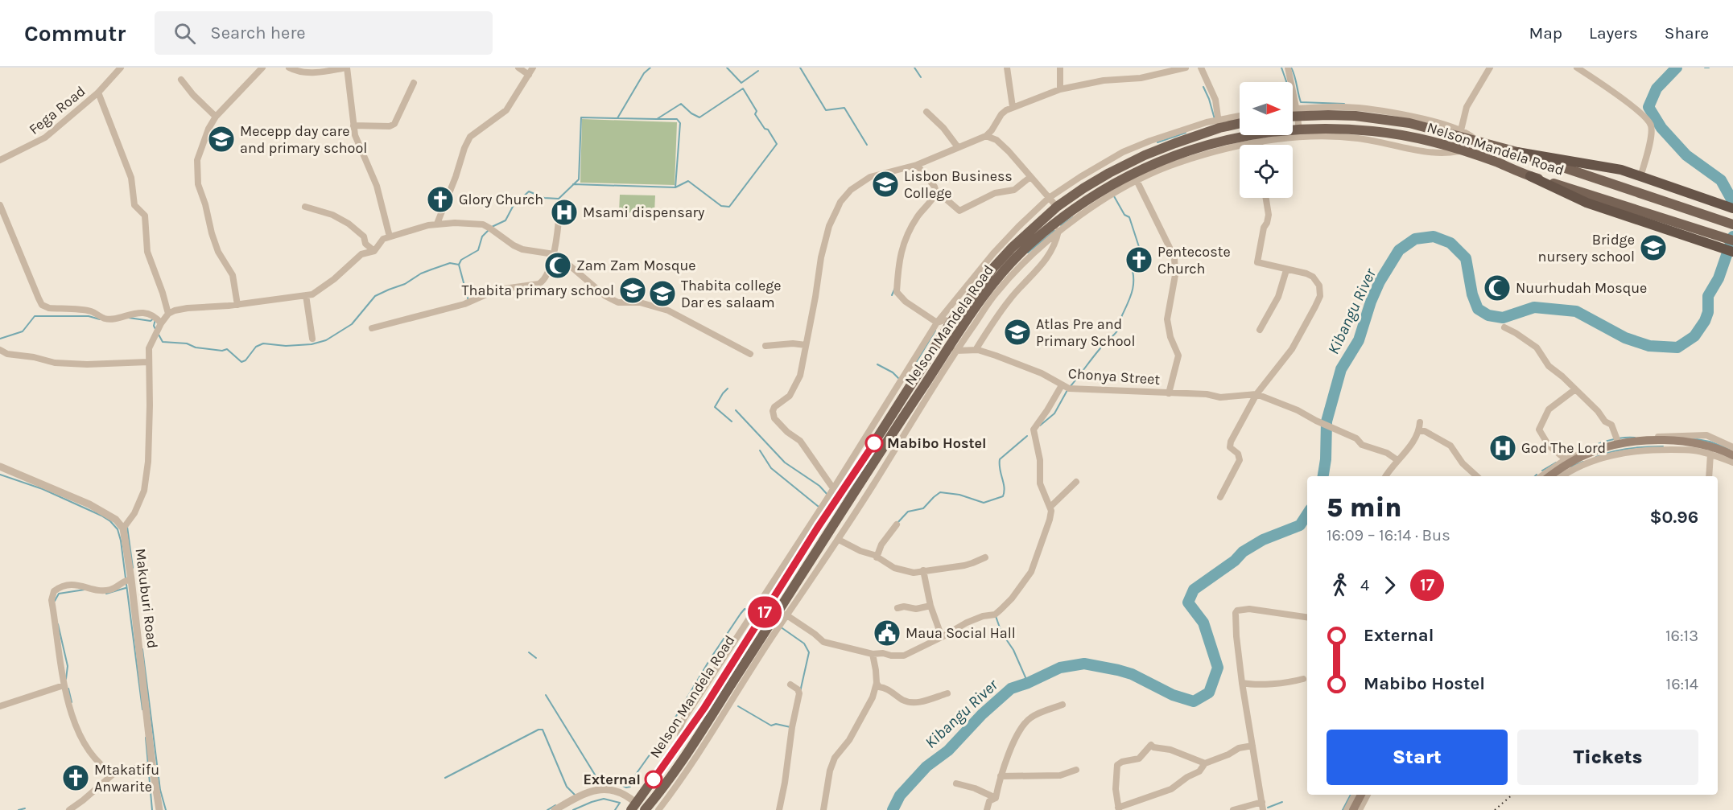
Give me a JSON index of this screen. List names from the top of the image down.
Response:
{
  "streets": {
    "main road": ["Nelson Mandela Road"],
    "street": ["Fega Road", "Chonya Street", "Makuburi Road"]
  },
  "crossings": [
    ["Nelson Mandela Road", "Chonya Street"]
  ],
  "water": ["Kibangu River"],
  "places": {
    "school or university": [
      "Mecepp day care and primary school",
      "Lisbon Business College",
      "Bridge nursery school",
      "Thabita primary school",
      "Thabita college Dar es salaam",
      "Atlas Pre and Primary School"
    ],
    "church": ["Glory Church", "Pentecoste Church", "Mtakatifu Anwarite"],
    "hospital": ["Msami dispensary", "God The Lord"],
    "mosque": ["Zam Zam Mosque", "Nuurhudah Mosque"],
    "other": ["Mabibo Hostel", "External"],
    "public building": ["Maua Social Hall"]
  },
  "lines": ["bus line 17"],
  "north": "right",
  "page": {
    "header": "Commutr",
    "search": "Search here",
    "nav": ["Map", "Layers", "Share"],
    "on_map": "17",
    "heading": ["5 min", "16:09 – 16:14 · Bus", "$0.96"],
    "legs": ["4", "17"],
    "list": [
      {
        "name": "External",
        "value": "16:13"
      },
      {
        "name": "Mabibo Hostel",
        "value": "16:14"
      }
    ],
    "buttons": ["Start", "Tickets"]
  }
}
